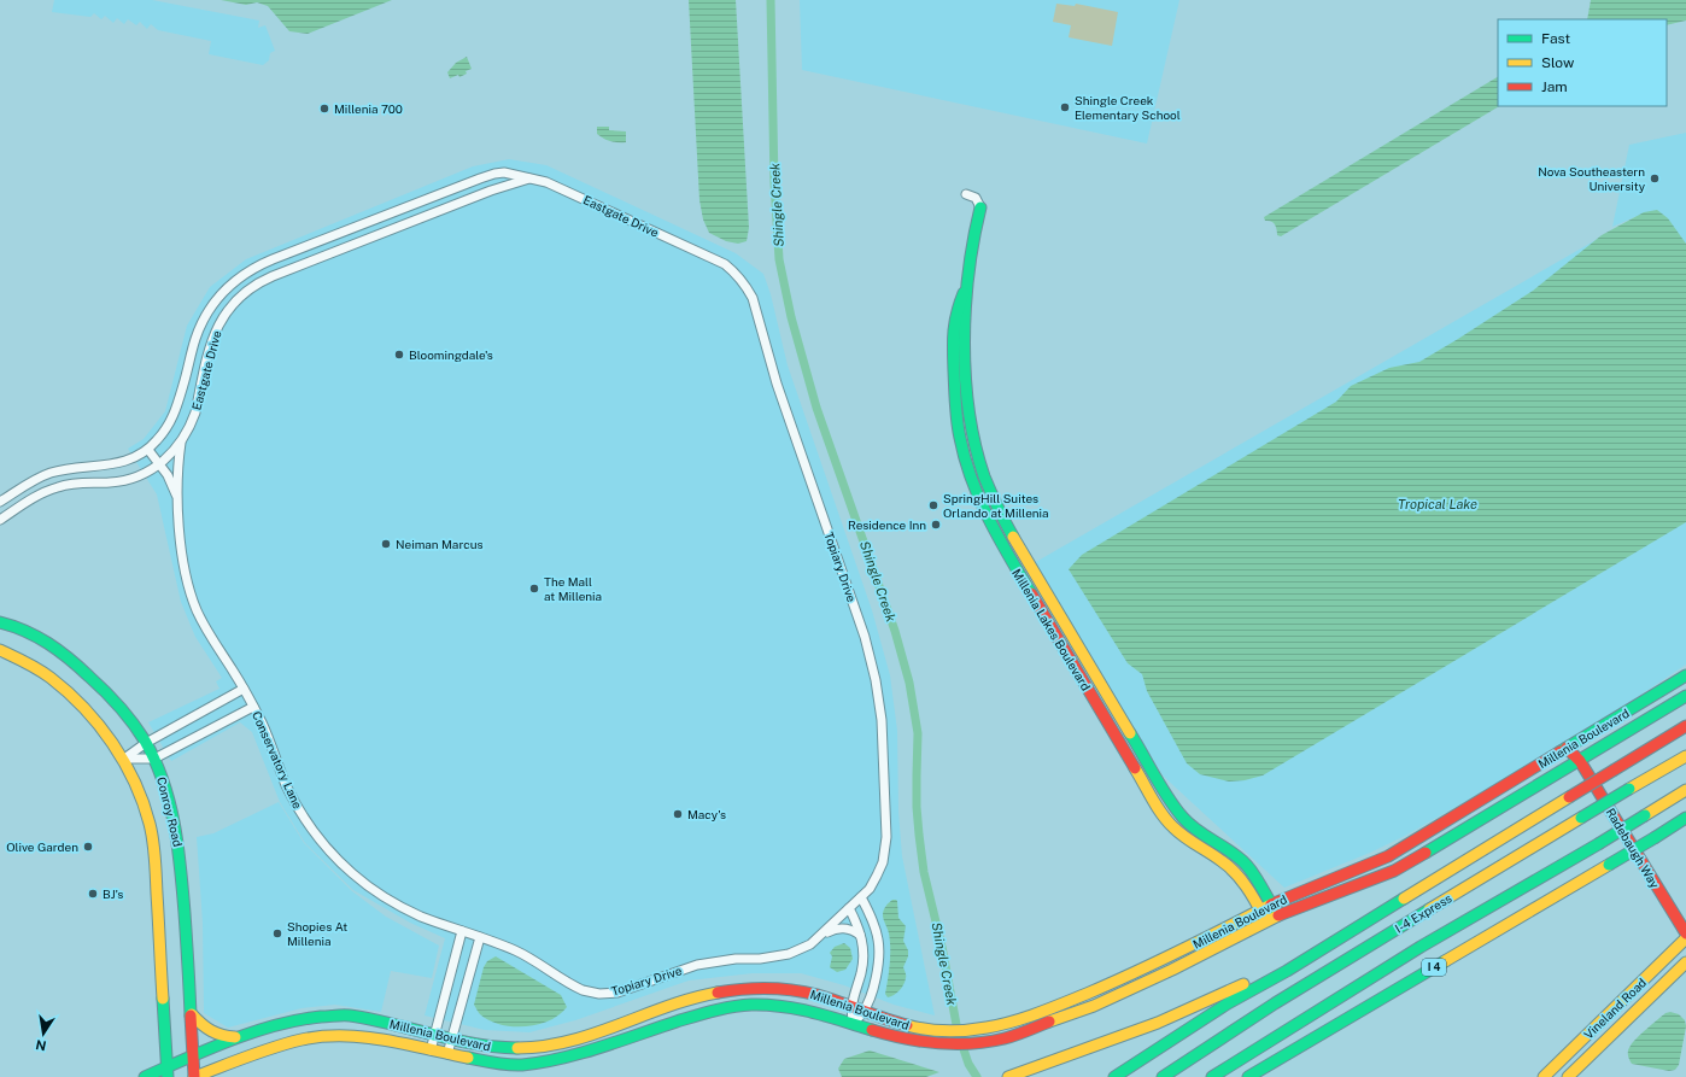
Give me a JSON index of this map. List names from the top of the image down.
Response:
{
  "streets": {
    "main road": [
      "Millenia Lakes Boulevard",
      "Millenia Boulevard",
      "Conroy Road",
      "Radebaugh Way",
      "I-4 Express",
      "I 4",
      "Vineland Road"
    ],
    "street": ["Eastgate Drive", "Topiary Drive", "Conservatory Lane"]
  },
  "crossings": [
    ["Eastgate Drive", "Topiary Drive"],
    ["Topiary Drive", "Conservatory Lane"],
    ["Millenia Lakes Boulevard", "Millenia Boulevard"],
    ["Millenia Boulevard", "Conroy Road"],
    ["Millenia Boulevard", "Radebaugh Way"]
  ],
  "water": ["Shingle Creek", "Tropical Lake"],
  "places": [
    "Shingle Creek Elementary School",
    "Millenia 700",
    "Nova Southeastern University",
    "Bloomingdale's",
    "SpringHill Suites Orlando at Millenia",
    "Residence Inn",
    "Neiman Marcus",
    "The Mall at Millenia",
    "Macy's",
    "Olive Garden",
    "BJ's",
    "Shopies At Millenia"
  ],
  "legend": ["Fast", "Slow", "Jam"],
  "north": "bottom"
}
